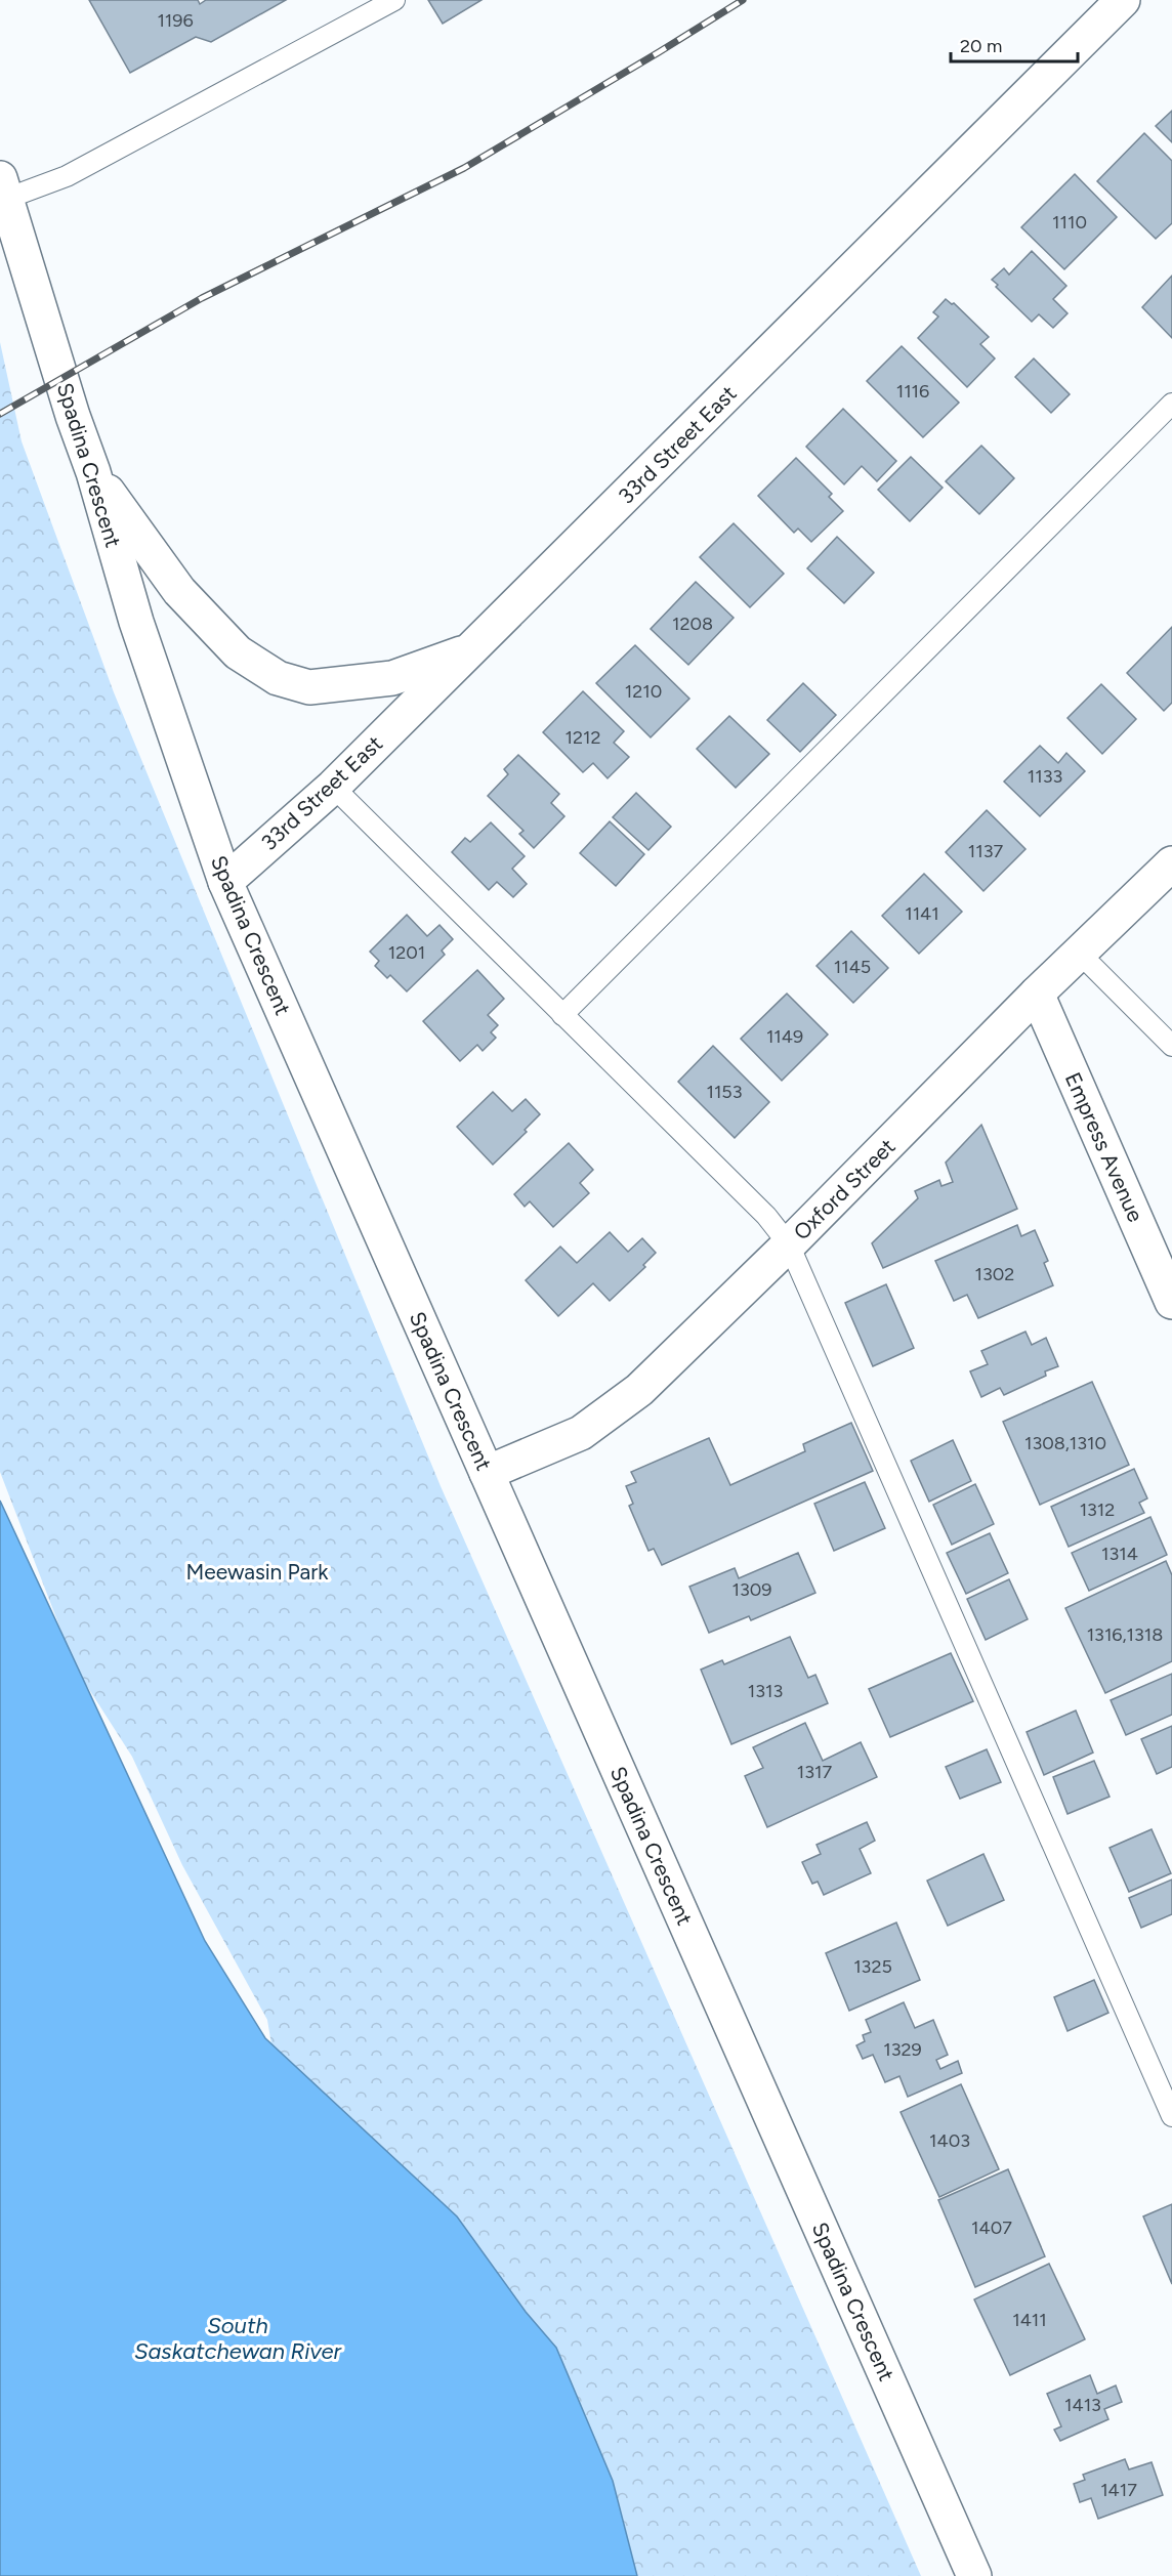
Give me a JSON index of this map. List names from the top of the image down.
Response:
{
  "streets": {
    "street": [
      "33rd Street East",
      "Spadina Crescent",
      "Empress Avenue",
      "Oxford Street"
    ]
  },
  "crossings": [
    ["33rd Street East", "Spadina Crescent"],
    ["Spadina Crescent", "Oxford Street"],
    ["Empress Avenue", "Oxford Street"]
  ],
  "water": ["South Saskatchewan River"],
  "parks": ["Meewasin Park"],
  "house_numbers": [
    "1196",
    "1110",
    "1116",
    "1208",
    "1210",
    "1212",
    "1133",
    "1137",
    "1141",
    "1201",
    "1145",
    "1149",
    "1153",
    "1302",
    "1308,1310",
    "1312",
    "1314",
    "1309",
    "1316,1318",
    "1313",
    "1317",
    "1325",
    "1329",
    "1403",
    "1407",
    "1411",
    "1413",
    "1417"
  ],
  "scale_bar": "20 m"
}
